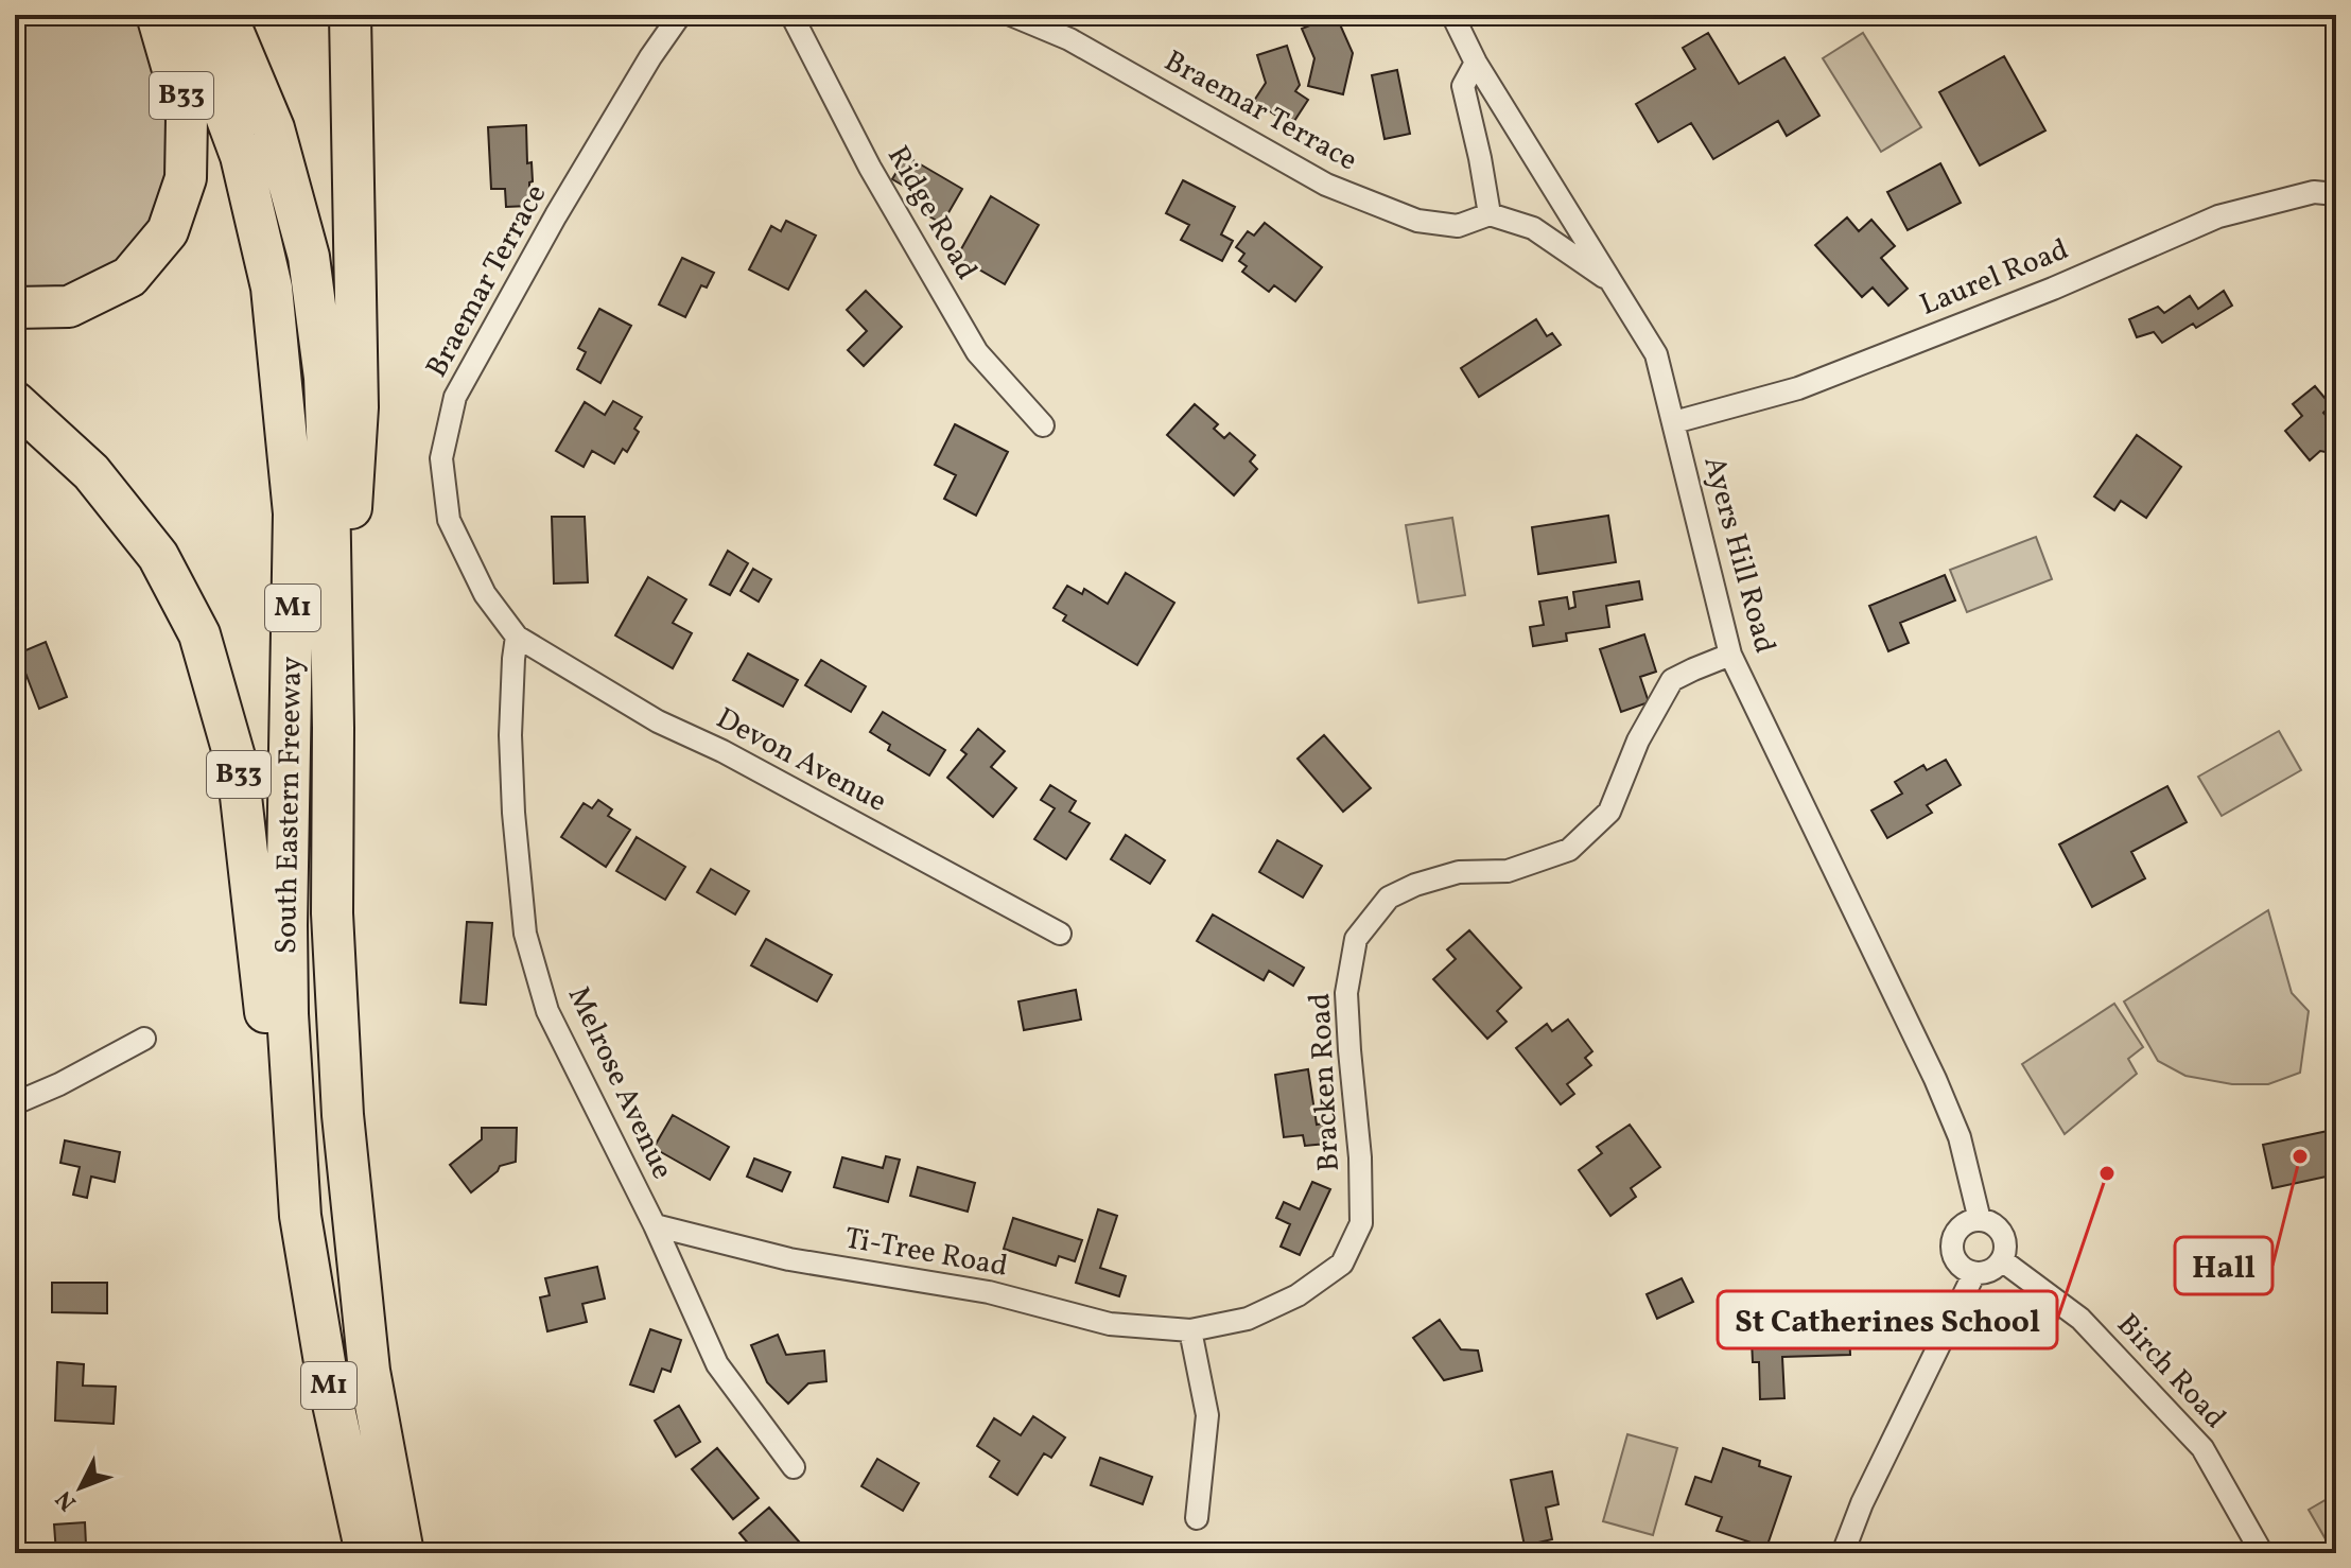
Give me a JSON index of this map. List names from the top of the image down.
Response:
{
  "streets": {
    "highway": ["B33", "M1", "South Eastern Freeway"],
    "street": [
      "Braemar Terrace",
      "Ridge Road",
      "Laurel Road",
      "Ayers Hill Road",
      "Devon Avenue",
      "Bracken Road",
      "Melrose Avenue",
      "Ti-Tree Road",
      "Birch Road"
    ]
  },
  "crossings": [
    ["B33", "South Eastern Freeway"],
    ["Braemar Terrace", "Devon Avenue"],
    ["Braemar Terrace", "Melrose Avenue"],
    ["Laurel Road", "Ayers Hill Road"],
    ["Ayers Hill Road", "Bracken Road"],
    ["Ayers Hill Road", "Birch Road"],
    ["Devon Avenue", "Melrose Avenue"],
    ["Bracken Road", "Ti-Tree Road"],
    ["Melrose Avenue", "Ti-Tree Road"]
  ],
  "places": ["Hall", "St Catherines School"],
  "north": "bottom left"
}
